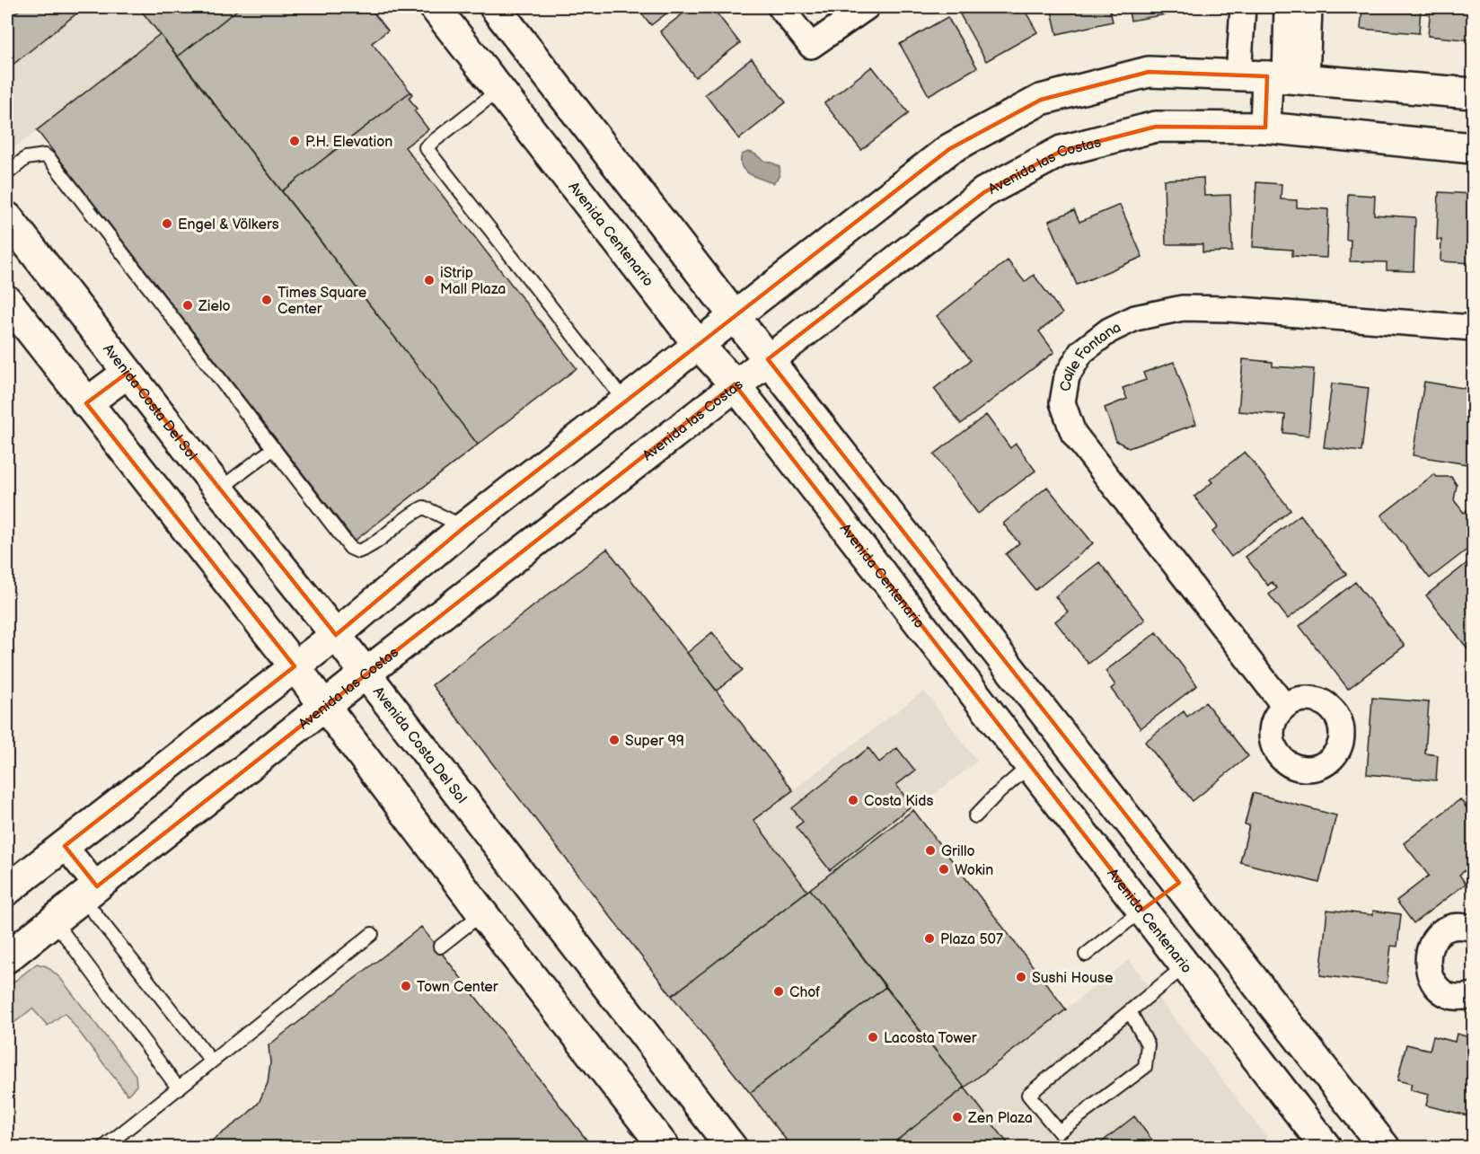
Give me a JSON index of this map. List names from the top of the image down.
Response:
{
  "streets": {
    "street": [
      "Avenida las Costas",
      "Avenida Centenario",
      "Calle Fontana",
      "Avenida Costa Del Sol"
    ]
  },
  "crossings": [
    ["Avenida las Costas", "Avenida Centenario"],
    ["Avenida las Costas", "Avenida Costa Del Sol"]
  ],
  "places": [
    "P.H. Elevation",
    "Engel & Völkers",
    "iStrip Mall Plaza",
    "Times Square Center",
    "Zielo",
    "Super 99",
    "Costa Kids",
    "Grillo",
    "Wokin",
    "Plaza 507",
    "Sushi House",
    "Town Center",
    "Chof",
    "Lacosta Tower",
    "Zen Plaza"
  ]
}
